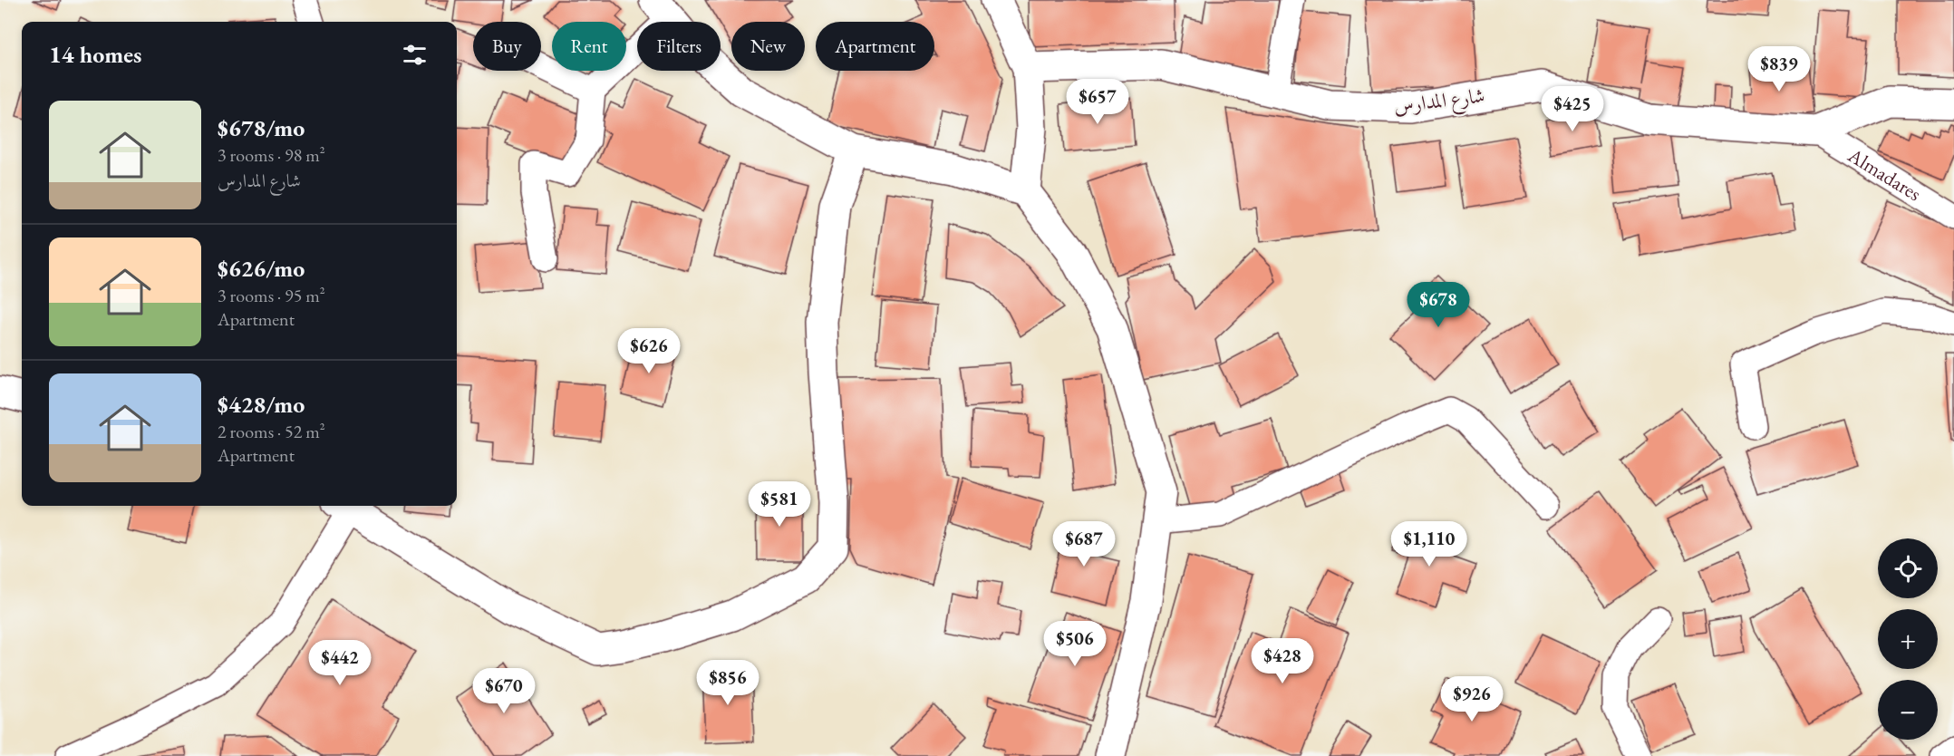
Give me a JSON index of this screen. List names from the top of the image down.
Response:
{
  "streets": {
    "street": ["شارع المدارس", "Almadares"]
  },
  "crossings": [
    ["شارع المدارس", "Almadares"]
  ],
  "page": {
    "chip": [
      "Buy",
      "Rent",
      "Filters",
      "New",
      "Apartment"
    ],
    "heading": "14 homes",
    "price": [
      "$839",
      "$657",
      "$425",
      "$678",
      "$626",
      "$581",
      "$687",
      "$1,110",
      "$506",
      "$428",
      "$442",
      "$856",
      "$670",
      "$926"
    ],
    "list": [
      {
        "name": "$678/mo",
        "note": "3 rooms · 98 m² · شارع المدارس"
      },
      {
        "name": "$626/mo",
        "note": "3 rooms · 95 m² · Apartment"
      },
      {
        "name": "$428/mo",
        "note": "2 rooms · 52 m² · Apartment"
      }
    ],
    "map_buttons": ["+", "−"]
  }
}
